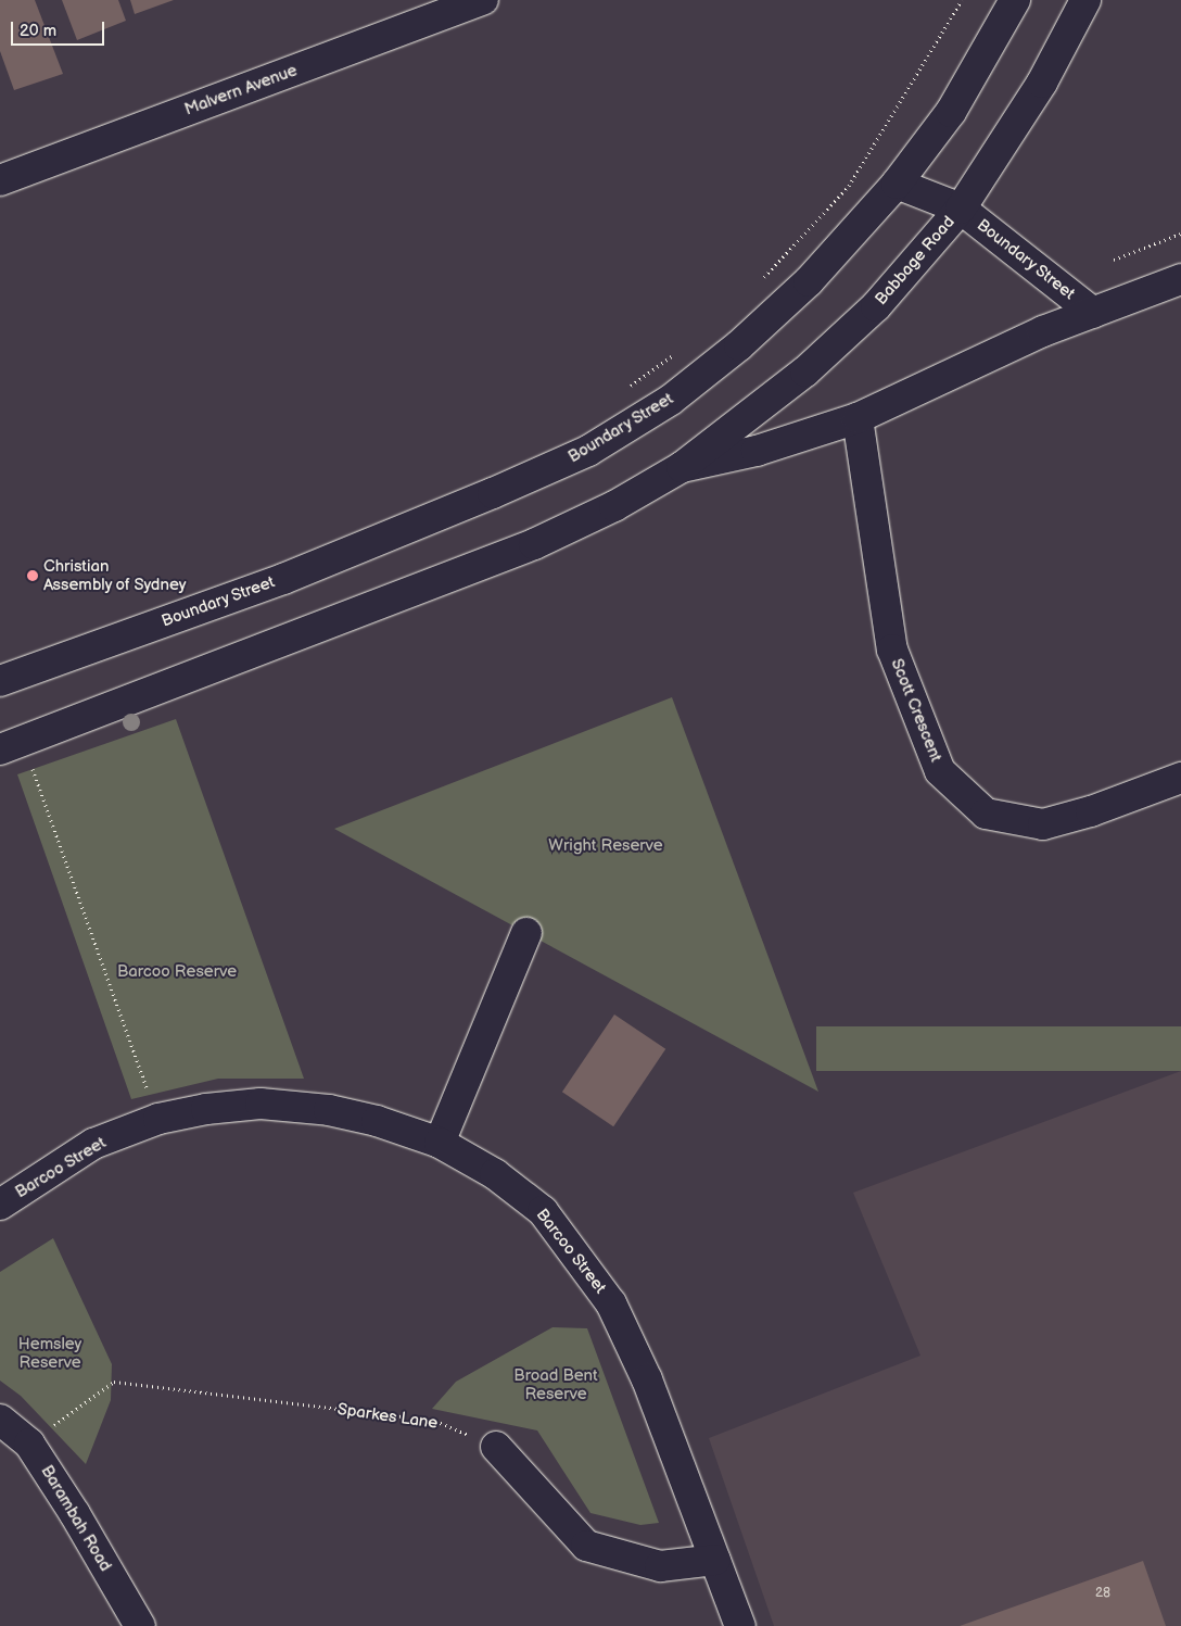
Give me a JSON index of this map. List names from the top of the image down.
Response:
{
  "streets": {
    "main road": [
      "Malvern Avenue",
      "Boundary Street",
      "Babbage Road",
      "Scott Crescent",
      "Barcoo Street",
      "Barambah Road"
    ],
    "path": ["Sparkes Lane"]
  },
  "crossings": [
    ["Boundary Street", "Babbage Road"],
    ["Boundary Street", "Scott Crescent"],
    ["Sparkes Lane", "Barambah Road"]
  ],
  "parks": [
    "Wright Reserve",
    "Barcoo Reserve",
    "Hemsley Reserve",
    "Broad Bent Reserve"
  ],
  "places": ["Christian Assembly of Sydney"],
  "house_numbers": ["28"],
  "scale_bar": "20 m"
}
